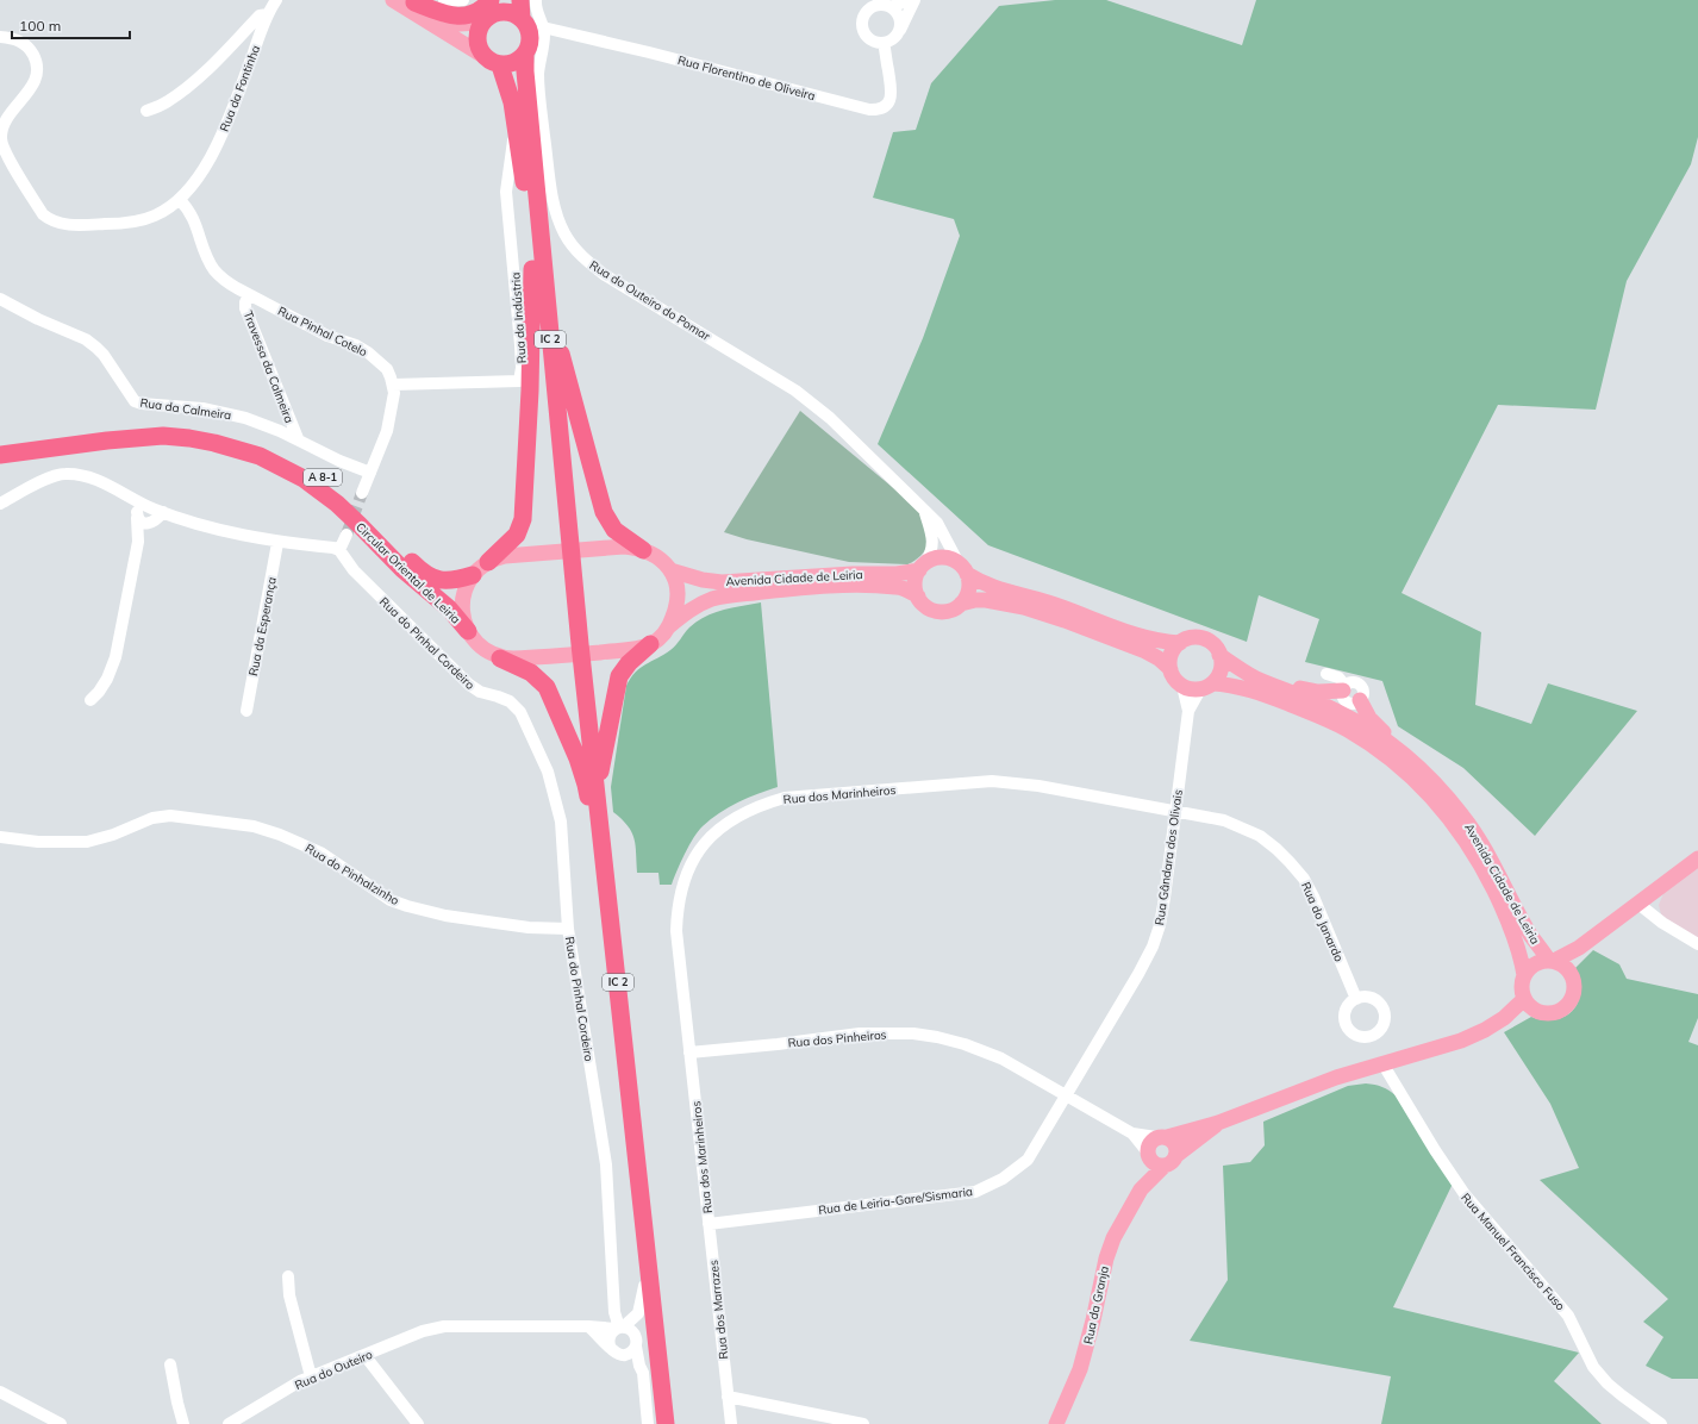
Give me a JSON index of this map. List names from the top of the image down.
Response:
{
  "streets": {
    "highway": ["IC 2", "A 8-1", "Circular Oriental de Leiria"],
    "main road": ["Avenida Cidade de Leiria", "Rua da Granja"],
    "street": [
      "Rua Florentino de Oliveira",
      "Rua da Fontinha",
      "Rua do Outeiro do Pomar",
      "Rua da Indústria",
      "Rua Pinhal Cotelo",
      "Travessa da Calmeira",
      "Rua da Calmeira",
      "Rua da Esperança",
      "Rua do Pinhal Cordeiro",
      "Rua dos Marinheiros",
      "Rua Gândara dos Olivais",
      "Rua do Pinhalzinho",
      "Rua do Janardo",
      "Rua dos Pinheiros",
      "Rua de Leiria-Gare/Sismaria",
      "Rua Manuel Francisco Fuso",
      "Rua dos Marrazes",
      "Rua do Outeiro"
    ]
  },
  "crossings": [
    ["Rua Florentino de Oliveira", "Rua do Outeiro do Pomar"],
    ["Rua da Fontinha", "Rua Pinhal Cotelo"],
    ["Rua do Outeiro do Pomar", "Avenida Cidade de Leiria"],
    ["Rua da Indústria", "Rua Pinhal Cotelo"],
    ["Rua da Indústria", "IC 2"],
    ["Rua Pinhal Cotelo", "Travessa da Calmeira"],
    ["Travessa da Calmeira", "Rua da Calmeira"],
    ["Avenida Cidade de Leiria", "Rua Gândara dos Olivais"],
    ["Rua do Pinhal Cordeiro", "Rua do Pinhalzinho"],
    ["Rua do Pinhal Cordeiro", "Rua do Outeiro"],
    ["Rua dos Marinheiros", "Rua Gândara dos Olivais"],
    ["Rua dos Marinheiros", "Rua do Janardo"],
    ["Rua dos Marinheiros", "Rua dos Pinheiros"],
    ["Rua dos Marinheiros", "Rua de Leiria-Gare/Sismaria"],
    ["Rua dos Marinheiros", "Rua dos Marrazes"],
    ["Rua Gândara dos Olivais", "Rua do Janardo"],
    ["Rua Gândara dos Olivais", "Rua dos Pinheiros"],
    ["Rua Gândara dos Olivais", "Rua de Leiria-Gare/Sismaria"],
    ["Rua dos Pinheiros", "Rua de Leiria-Gare/Sismaria"],
    ["Rua dos Pinheiros", "Rua da Granja"],
    ["Rua de Leiria-Gare/Sismaria", "Rua dos Marrazes"],
    ["Rua Manuel Francisco Fuso", "Rua da Granja"]
  ],
  "scale_bar": "100 m"
}
